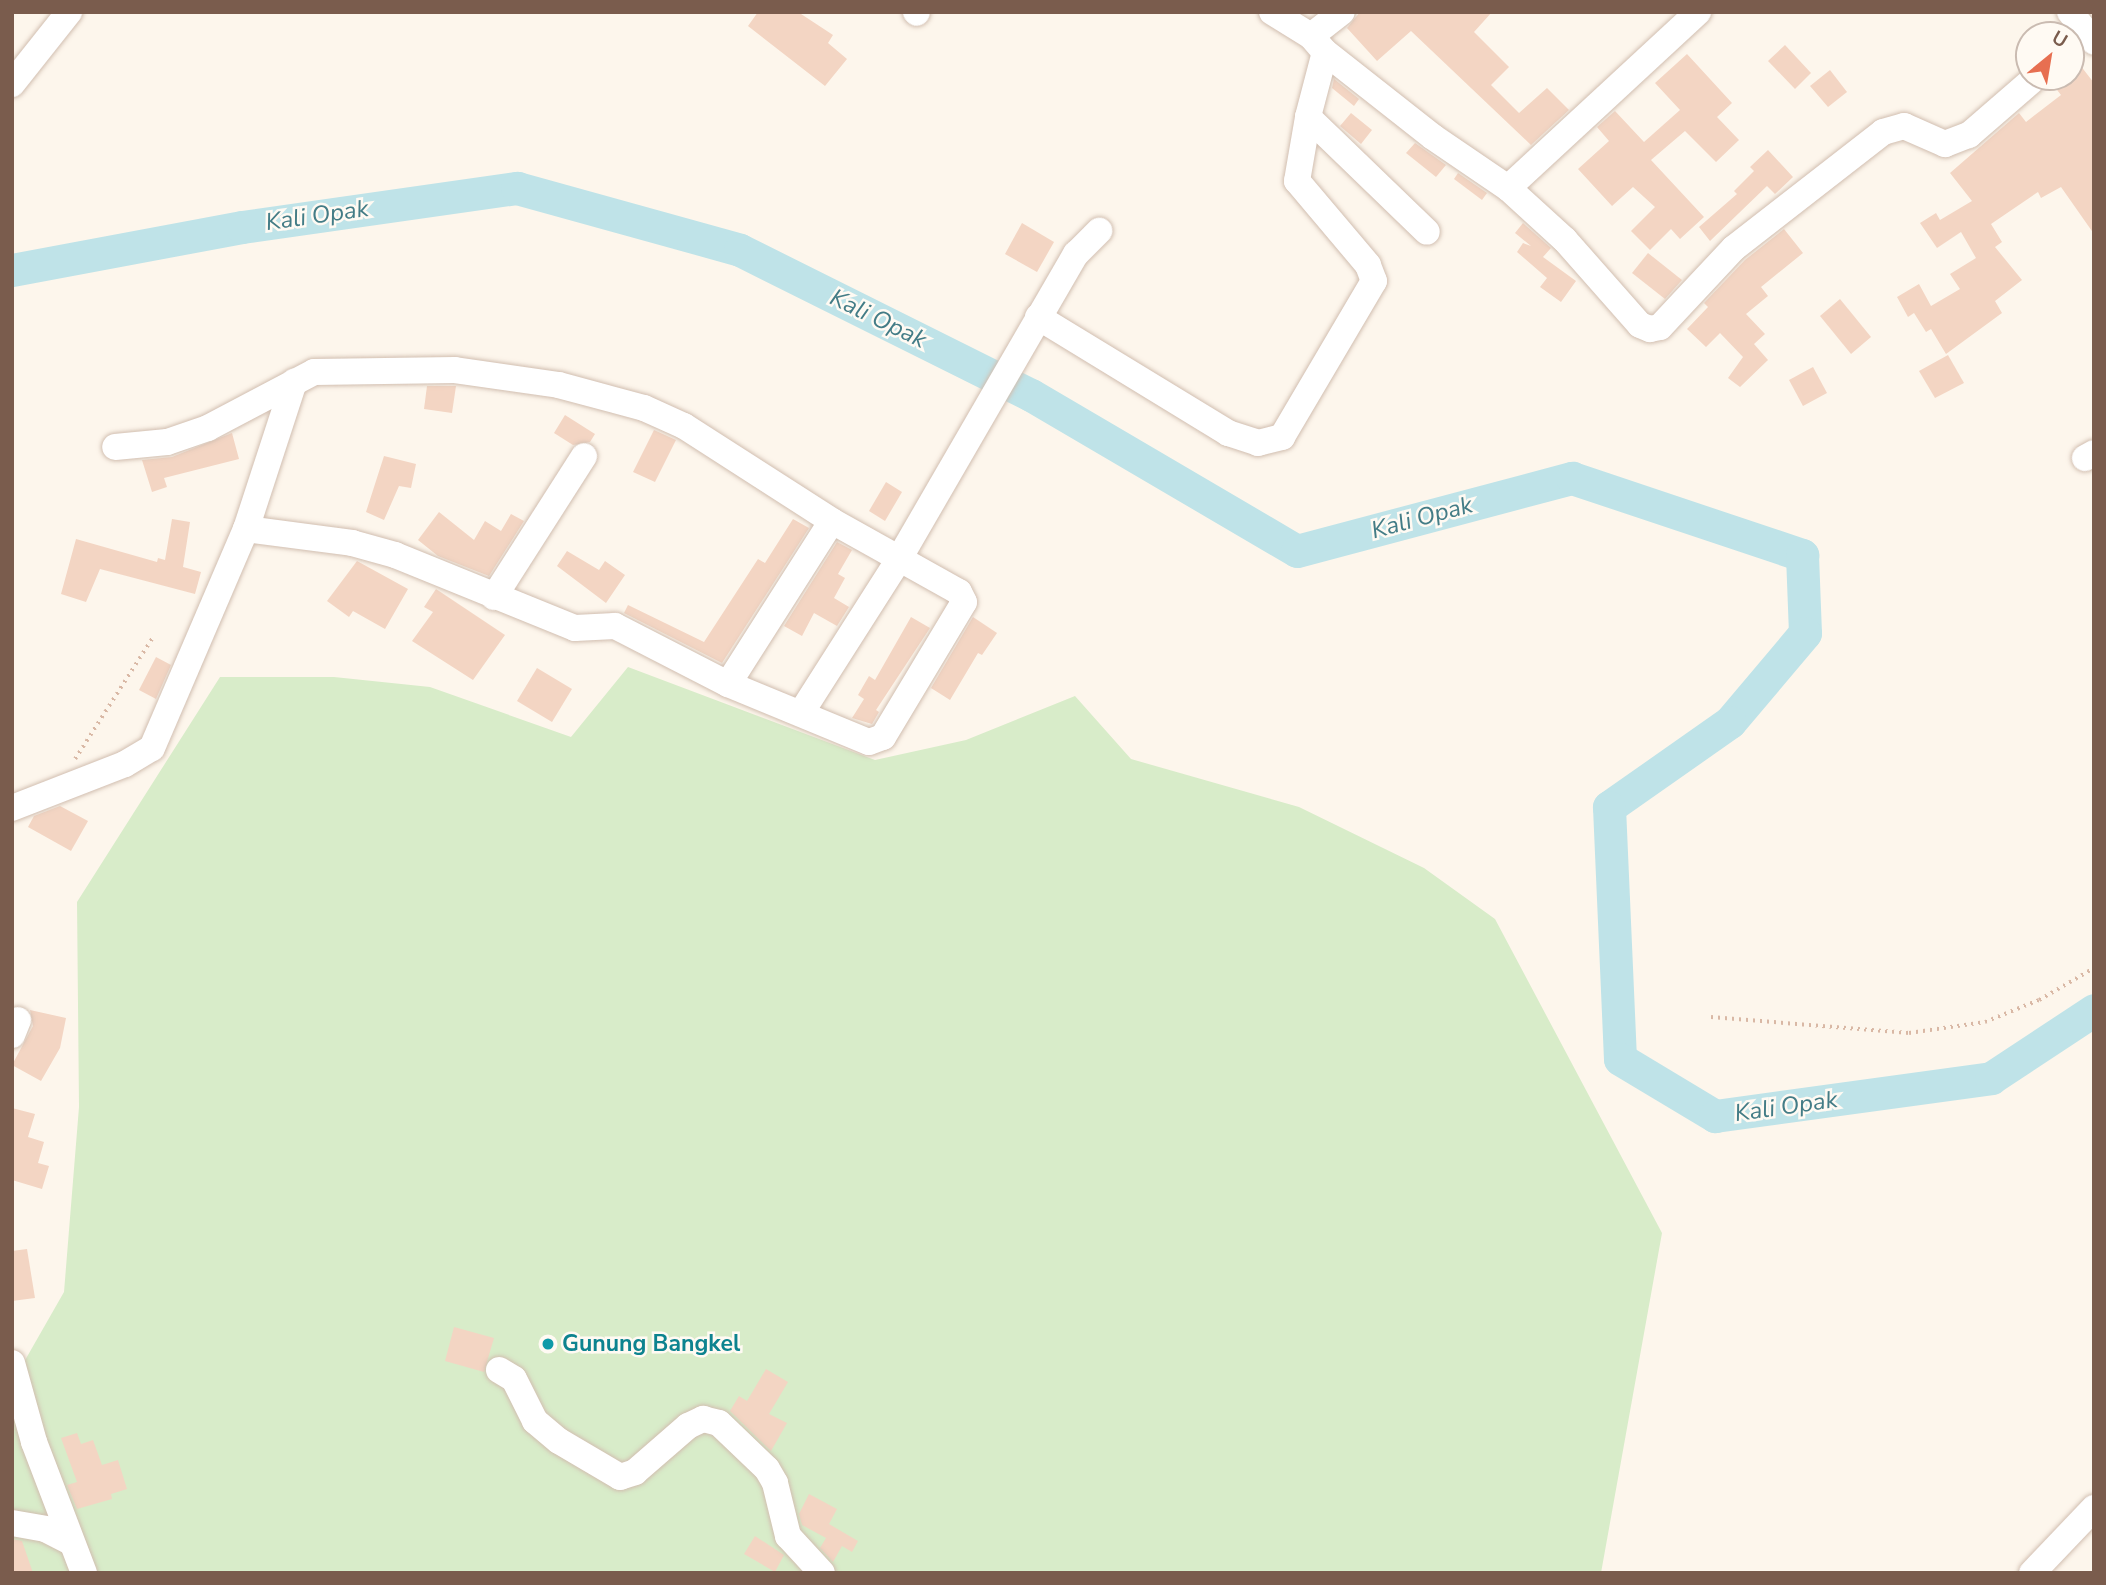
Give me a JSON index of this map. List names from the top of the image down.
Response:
{
  "water": ["Kali Opak"],
  "places": ["Gunung Bangkel"],
  "north": "top right"
}
